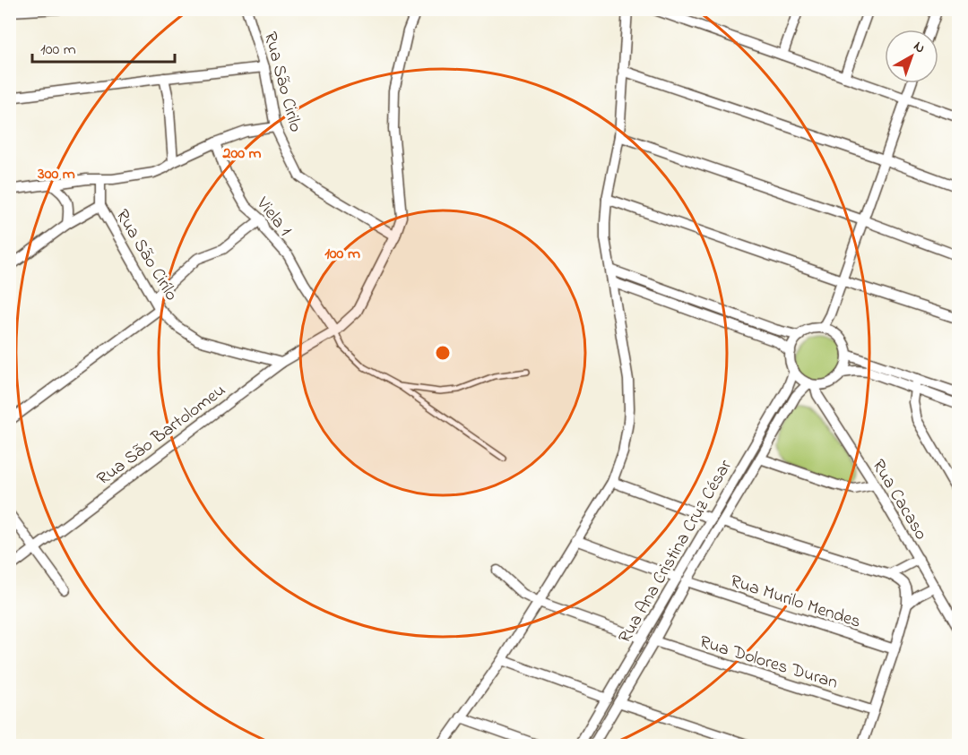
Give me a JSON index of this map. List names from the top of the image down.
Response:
{
  "streets": {
    "street": [
      "Rua São Cirilo",
      "Viela 1",
      "Rua São Cirílo",
      "Rua São Bartolomeu",
      "Rua Cacaso",
      "Rua Ana Cristina Cruz César",
      "Rua Murilo Mendes",
      "Rua Dolores Duran"
    ]
  },
  "crossings": [
    ["Viela 1", "Rua São Bartolomeu"],
    ["Rua São Cirílo", "Rua São Bartolomeu"],
    ["Rua Cacaso", "Rua Ana Cristina Cruz César"],
    ["Rua Ana Cristina Cruz César", "Rua Murilo Mendes"],
    ["Rua Ana Cristina Cruz César", "Rua Dolores Duran"]
  ],
  "scale_bar": "100 m",
  "north": "top right",
  "rings": ["200 m", "300 m", "100 m"]
}
